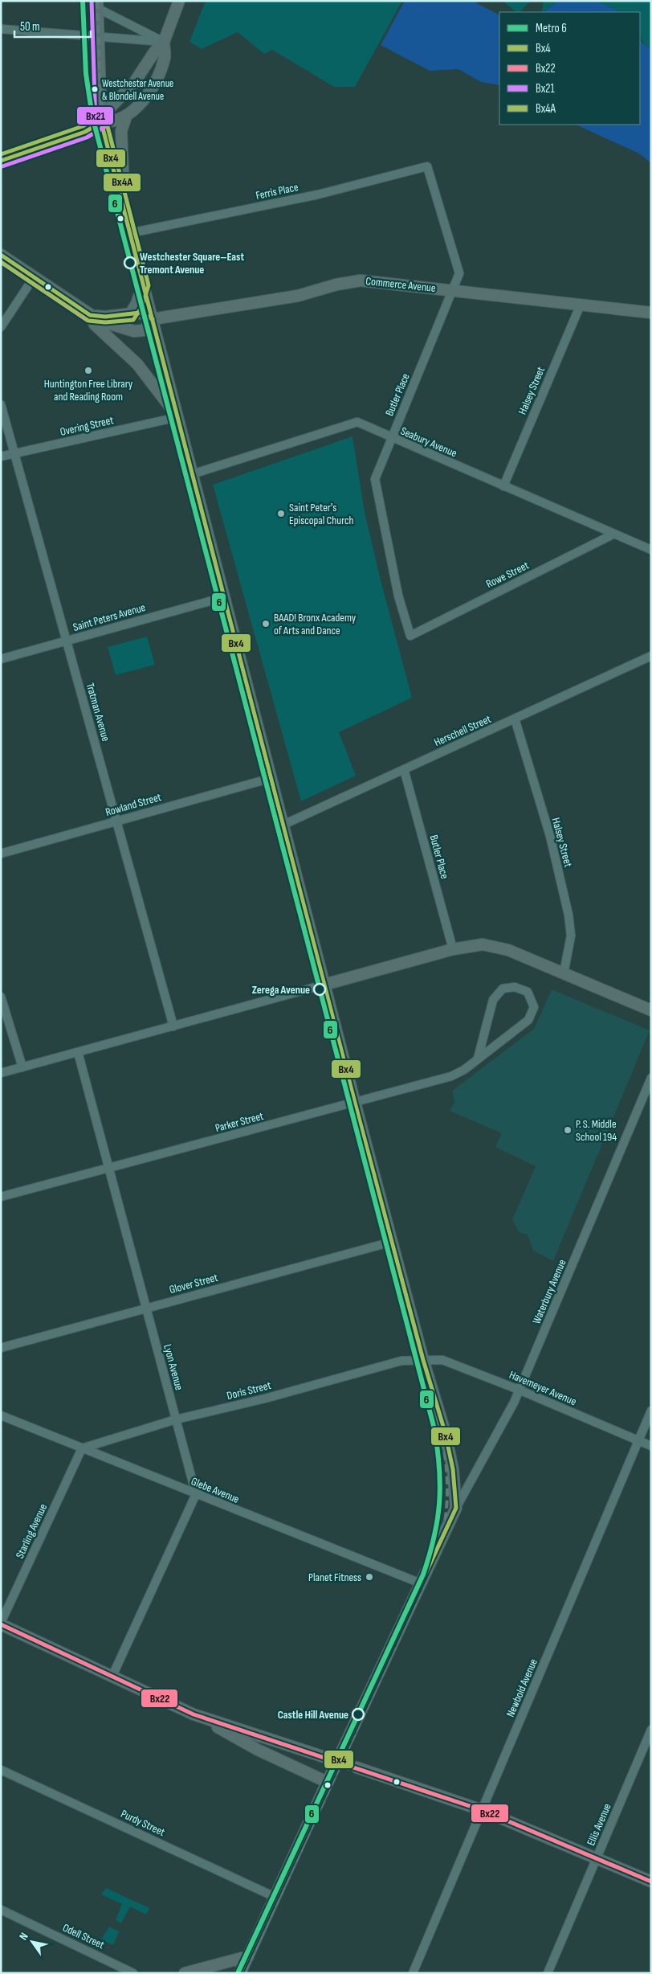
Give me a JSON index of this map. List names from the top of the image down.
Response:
{
  "streets": {
    "main road": ["Commerce Avenue"],
    "street": [
      "Ferris Place",
      "Halsey Street",
      "Butler Place",
      "Overing Street",
      "Seabury Avenue",
      "Rowe Street",
      "Saint Peters Avenue",
      "Tratman Avenue",
      "Herschell Street",
      "Rowland Street",
      "Parker Street",
      "Glover Street",
      "Waterbury Avenue",
      "Lyon Avenue",
      "Havemeyer Avenue",
      "Doris Street",
      "Glebe Avenue",
      "Starling Avenue",
      "Newbold Avenue",
      "Purdy Street",
      "Ellis Avenue",
      "Odell Street"
    ]
  },
  "crossings": [
    ["Ferris Place", "Butler Place"],
    ["Commerce Avenue", "Halsey Street"],
    ["Commerce Avenue", "Butler Place"],
    ["Halsey Street", "Seabury Avenue"],
    ["Halsey Street", "Herschell Street"],
    ["Butler Place", "Seabury Avenue"],
    ["Butler Place", "Rowe Street"],
    ["Butler Place", "Herschell Street"],
    ["Overing Street", "Tratman Avenue"],
    ["Seabury Avenue", "Rowe Street"],
    ["Saint Peters Avenue", "Tratman Avenue"],
    ["Tratman Avenue", "Rowland Street"],
    ["Parker Street", "Lyon Avenue"],
    ["Glover Street", "Lyon Avenue"],
    ["Waterbury Avenue", "Havemeyer Avenue"],
    ["Lyon Avenue", "Doris Street"],
    ["Lyon Avenue", "Glebe Avenue"],
    ["Havemeyer Avenue", "Doris Street"],
    ["Havemeyer Avenue", "Newbold Avenue"],
    ["Doris Street", "Glebe Avenue"],
    ["Doris Street", "Starling Avenue"],
    ["Glebe Avenue", "Starling Avenue"]
  ],
  "places": [
    "Westchester Avenue & Blondell Avenue",
    "Westchester Square–East Tremont Avenue",
    "Huntington Free Library and Reading Room",
    "Saint Peter's Episcopal Church",
    "BAAD! Bronx Academy of Arts and Dance",
    "Zerega Avenue",
    "P. S. Middle School 194",
    "Planet Fitness",
    "Castle Hill Avenue"
  ],
  "lines": [
    "metro line 6",
    "transit line Bx21",
    "transit line Bx4A",
    "transit line Bx4",
    "transit line Bx22"
  ],
  "legend": [
    "Metro 6",
    "Bx4",
    "Bx22",
    "Bx21",
    "Bx4A"
  ],
  "scale_bar": "50 m",
  "north": "top left"
}
